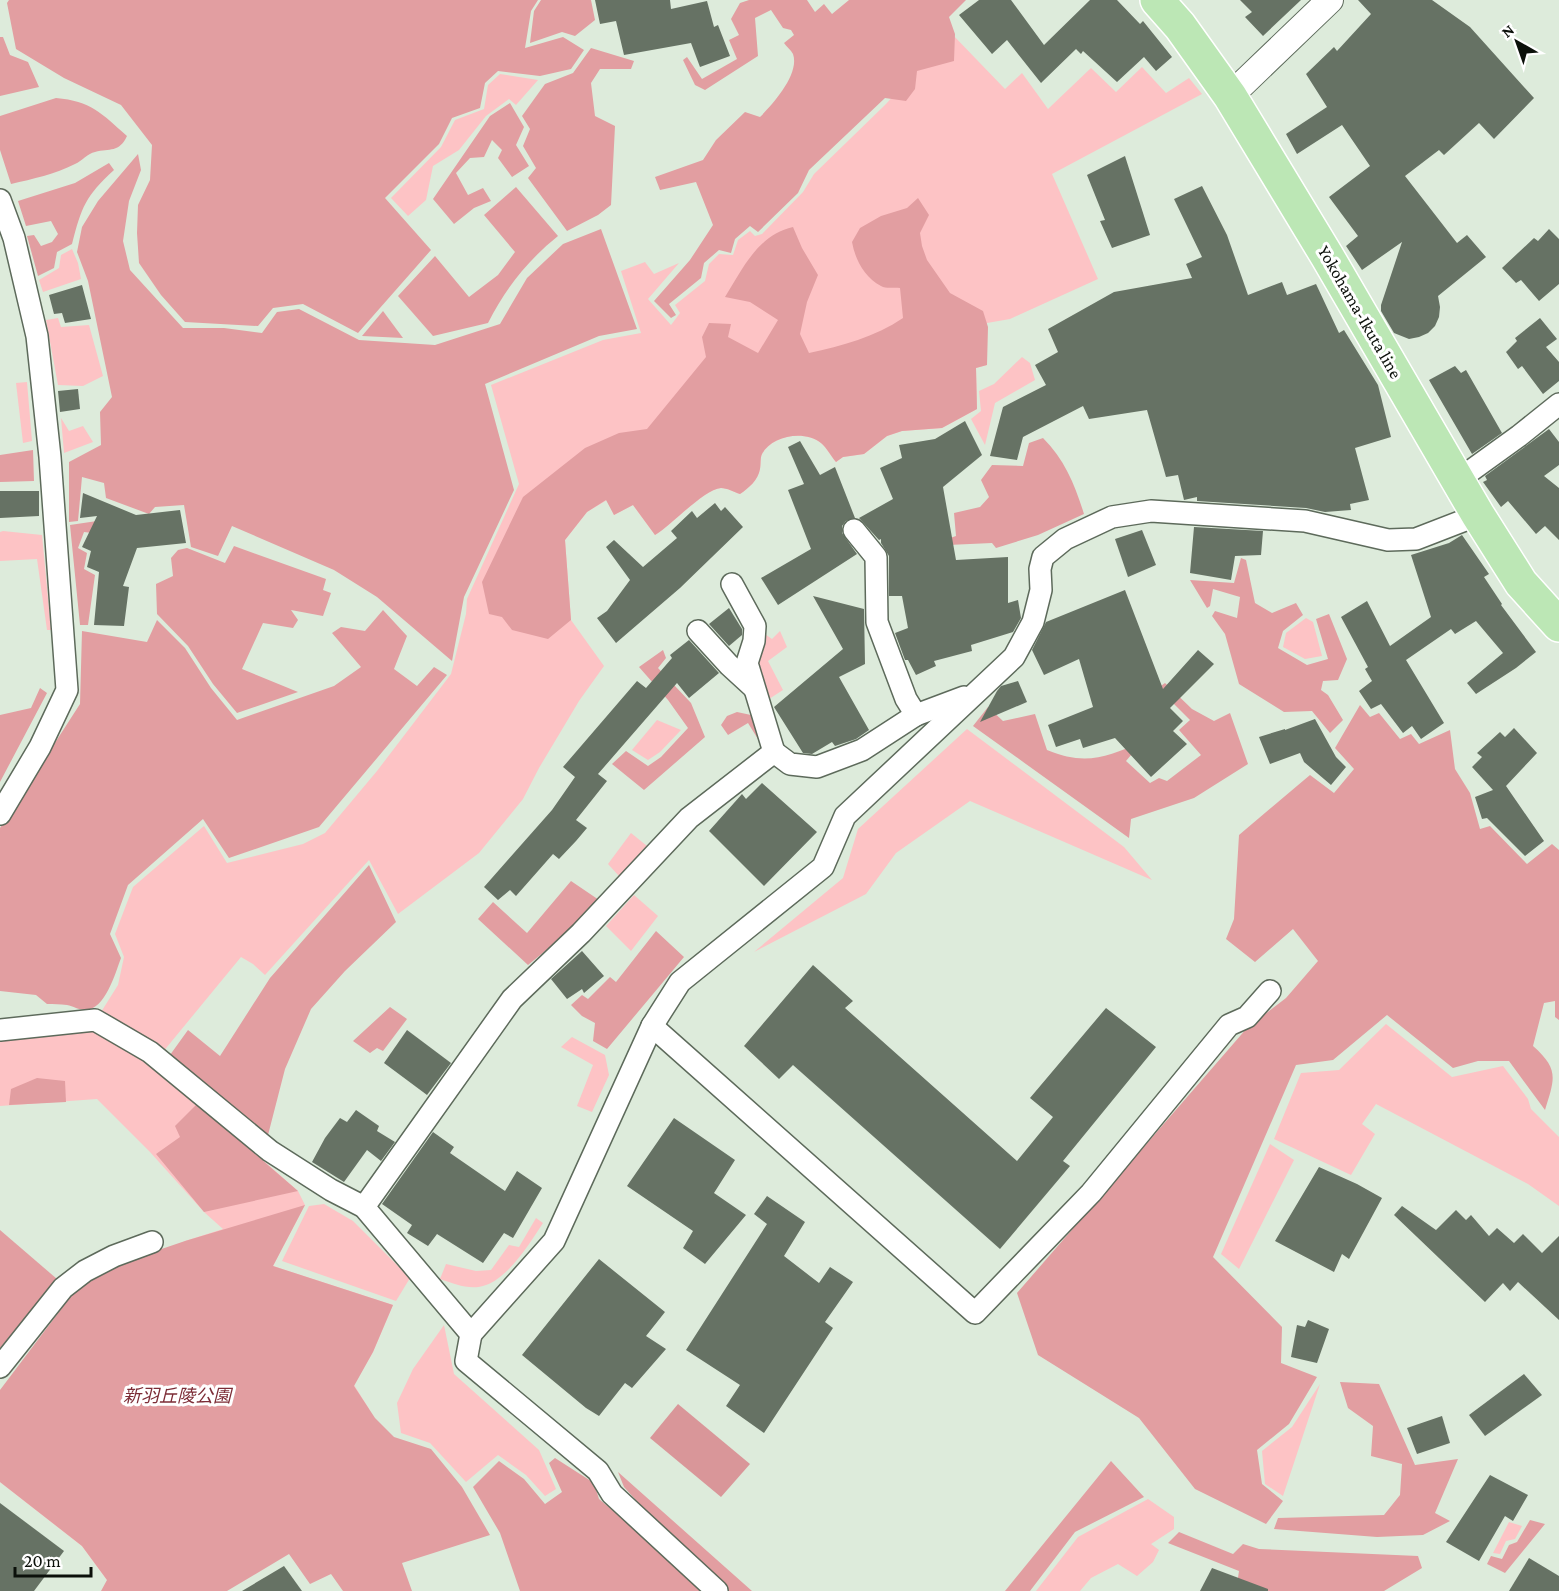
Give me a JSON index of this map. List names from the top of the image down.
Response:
{
  "streets": {
    "main road": ["Yokohama-Ikuta line"]
  },
  "parks": ["新羽丘陵公園"],
  "scale_bar": "20 m",
  "north": "top left"
}
